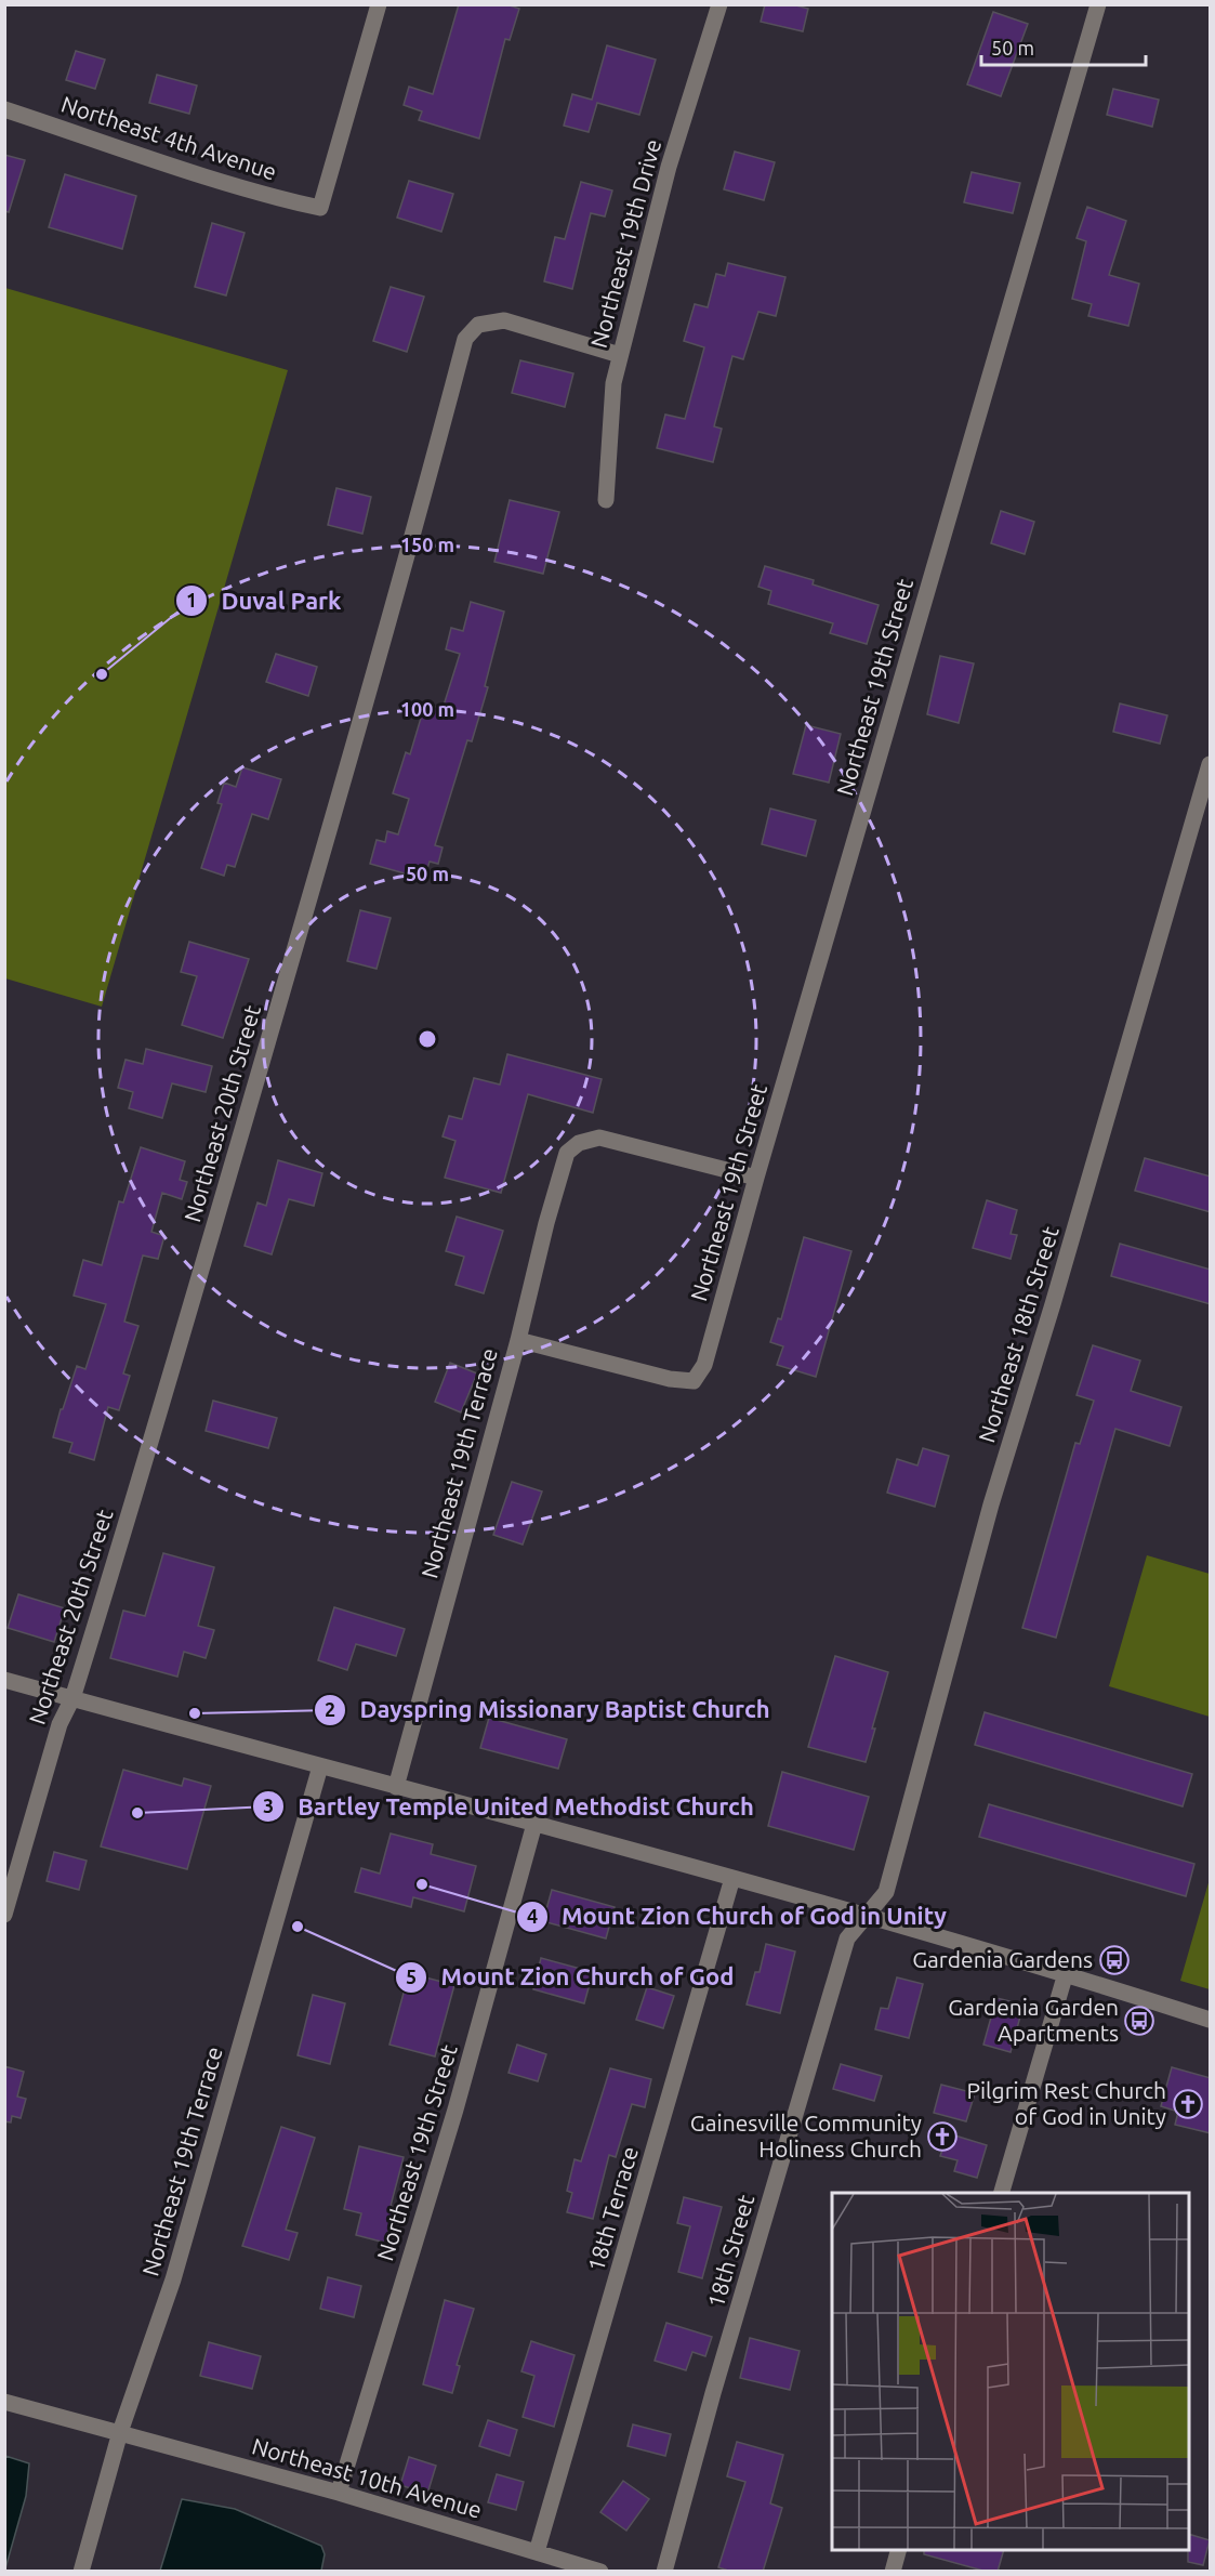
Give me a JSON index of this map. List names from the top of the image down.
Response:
{
  "streets": {
    "street": [
      "Northeast 4th Avenue",
      "Northeast 19th Drive",
      "Northeast 19th Street",
      "Northeast 20th Street",
      "Northeast 18th Street",
      "Northeast 19th Terrace",
      "18th Terrace",
      "18th Street",
      "Northeast 10th Avenue"
    ]
  },
  "crossings": [
    ["Northeast 19th Drive", "Northeast 20th Street"],
    ["Northeast 19th Street", "Northeast 19th Terrace"],
    ["Northeast 19th Street", "Northeast 10th Avenue"],
    ["Northeast 18th Street", "18th Street"],
    ["Northeast 19th Terrace", "Northeast 10th Avenue"],
    ["18th Terrace", "Northeast 10th Avenue"]
  ],
  "places": {
    "other": [
      "Duval Park",
      "Dayspring Missionary Baptist Church",
      "Bartley Temple United Methodist Church",
      "Mount Zion Church of God in Unity",
      "Mount Zion Church of God"
    ],
    "bus stop": ["Gardenia Gardens", "Gardenia Garden Apartments"],
    "church": ["Pilgrim Rest Church of God in Unity", "Gainesville Community Holiness Church"]
  },
  "scale_bar": "50 m",
  "rings": ["150 m", "100 m", "50 m"]
}
